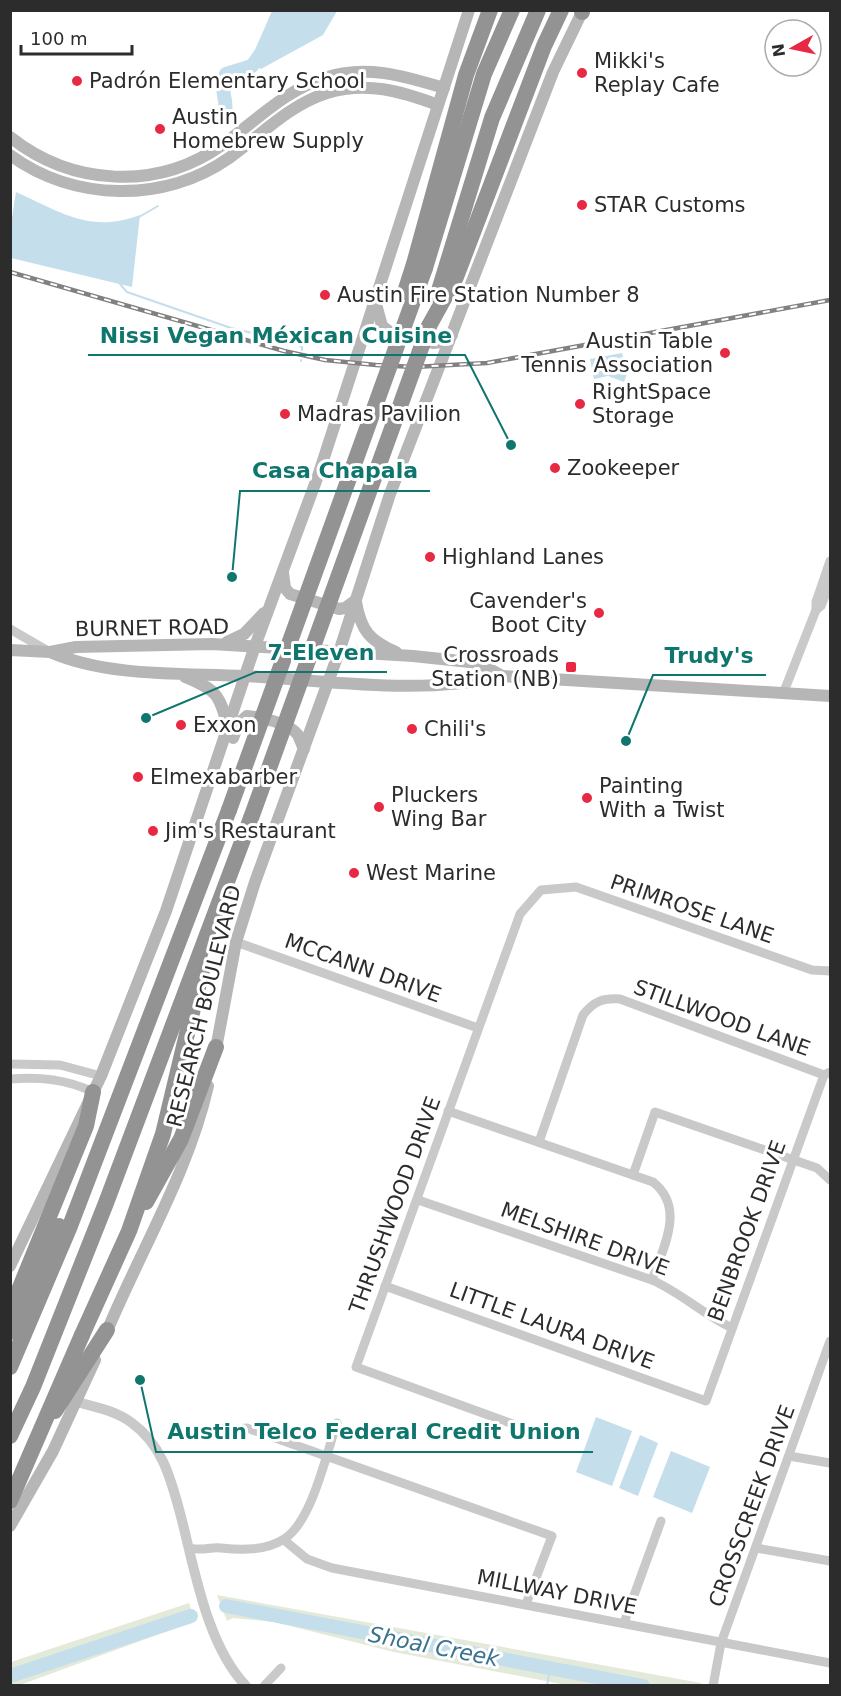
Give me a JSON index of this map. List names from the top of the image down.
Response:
{
  "streets": {
    "main road": ["BURNET ROAD", "RESEARCH BOULEVARD"],
    "street": [
      "PRIMROSE LANE",
      "MCCANN DRIVE",
      "STILLWOOD LANE",
      "THRUSHWOOD DRIVE",
      "BENBROOK DRIVE",
      "MELSHIRE DRIVE",
      "LITTLE LAURA DRIVE",
      "CROSSCREEK DRIVE",
      "MILLWAY DRIVE"
    ]
  },
  "crossings": [
    ["BURNET ROAD", "RESEARCH BOULEVARD"],
    ["PRIMROSE LANE", "THRUSHWOOD DRIVE"],
    ["MCCANN DRIVE", "RESEARCH BOULEVARD"],
    ["MCCANN DRIVE", "THRUSHWOOD DRIVE"],
    ["STILLWOOD LANE", "BENBROOK DRIVE"],
    ["THRUSHWOOD DRIVE", "MELSHIRE DRIVE"],
    ["THRUSHWOOD DRIVE", "LITTLE LAURA DRIVE"],
    ["BENBROOK DRIVE", "MELSHIRE DRIVE"],
    ["BENBROOK DRIVE", "LITTLE LAURA DRIVE"],
    ["CROSSCREEK DRIVE", "MILLWAY DRIVE"]
  ],
  "water": ["Shoal Creek"],
  "places": {
    "other": [
      "Mikki's Replay Cafe",
      "Padrón Elementary School",
      "Austin Homebrew Supply",
      "STAR Customs",
      "Austin Fire Station Number 8",
      "Austin Table Tennis Association",
      "RightSpace Storage",
      "Madras Pavilion",
      "Nissi Vegan Méxican Cuisine",
      "Zookeeper",
      "Highland Lanes",
      "Casa Chapala",
      "Cavender's Boot City",
      "7-Eleven",
      "Exxon",
      "Chili's",
      "Trudy's",
      "Elmexabarber",
      "Painting With a Twist",
      "Pluckers Wing Bar",
      "Jim's Restaurant",
      "West Marine",
      "Austin Telco Federal Credit Union"
    ],
    "transit": ["Crossroads Station (NB)"]
  },
  "scale_bar": "100 m",
  "north": "left"
}
